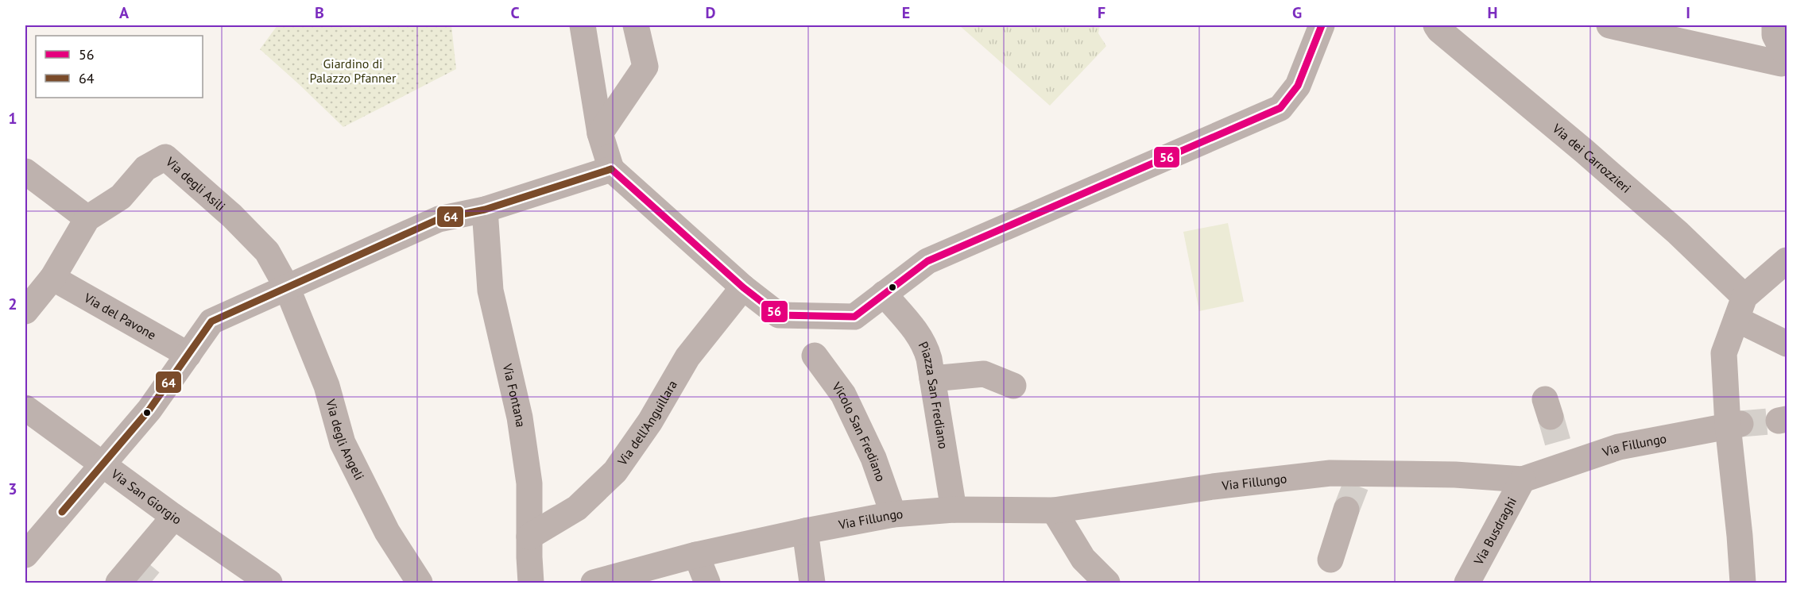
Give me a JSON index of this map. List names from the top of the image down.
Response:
{
  "streets": {
    "street": [
      "Via dei Carrozzieri",
      "Via degli Asili",
      "Via del Pavone",
      "Via Fontana",
      "Piazza San Frediano",
      "Via dell'Anguillara",
      "Vicolo San Frediano",
      "Via degli Angeli",
      "Via Fillungo",
      "Via San Giorgio",
      "Via Busdraghi"
    ]
  },
  "crossings": [
    ["Via degli Asili", "Via degli Angeli"],
    ["Via Fontana", "Via dell'Anguillara"],
    ["Piazza San Frediano", "Via Fillungo"],
    ["Vicolo San Frediano", "Via Fillungo"],
    ["Via Fillungo", "Via Busdraghi"]
  ],
  "parks": ["Giardino di Palazzo Pfanner"],
  "lines": ["transit line 56", "transit line 64"],
  "legend": ["56", "64"],
  "grid": {
    "columns": [
      "A",
      "B",
      "C",
      "D",
      "E",
      "F",
      "G",
      "H",
      "I"
    ],
    "rows": ["1", "2", "3"]
  }
}
